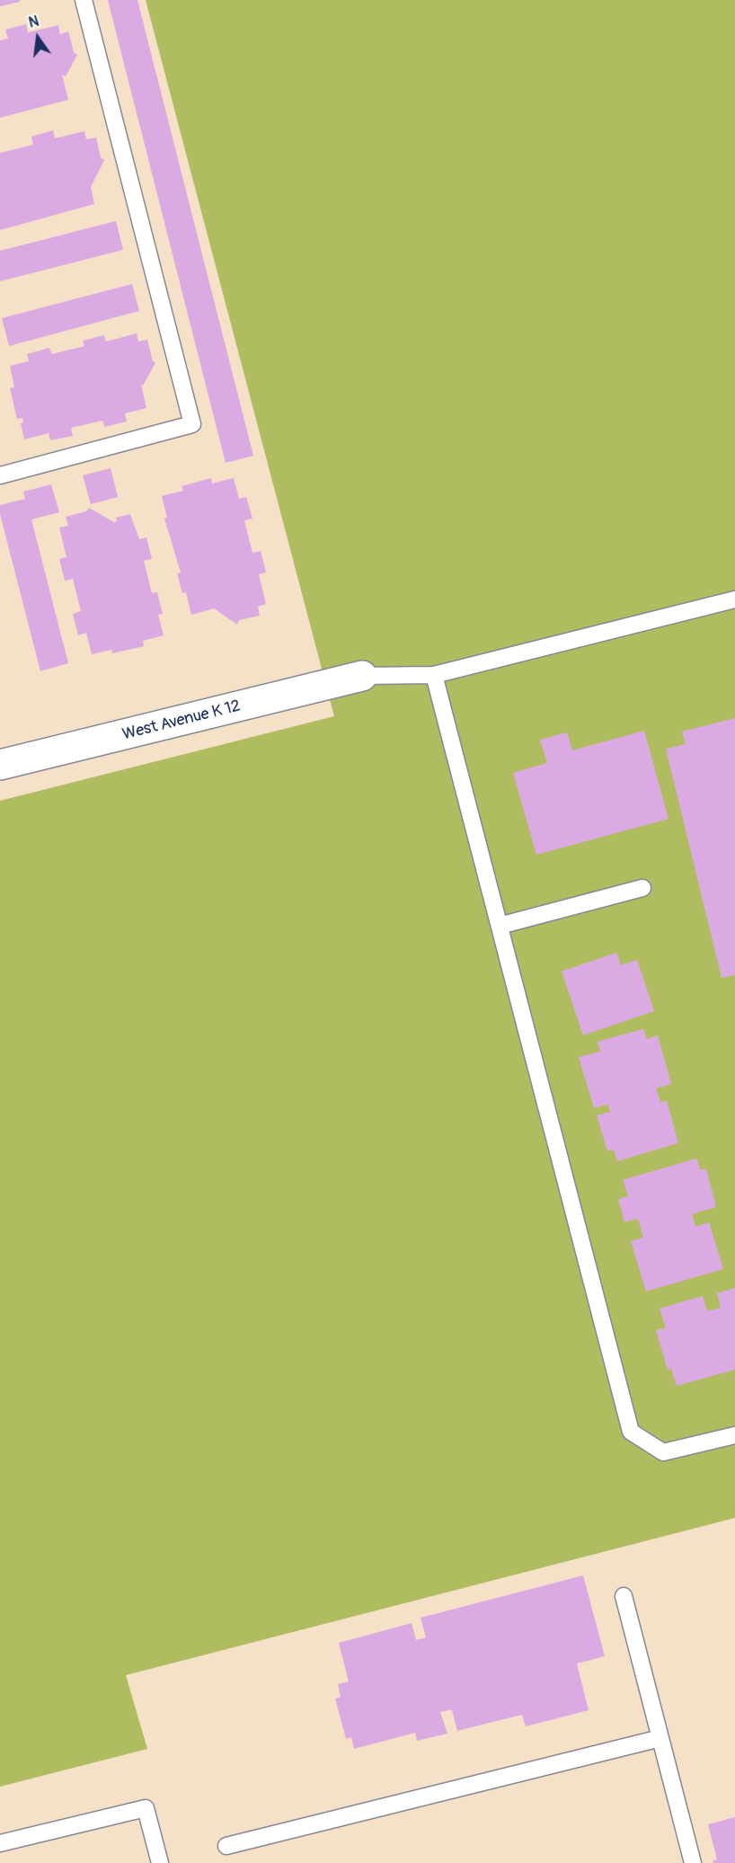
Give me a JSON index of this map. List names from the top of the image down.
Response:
{
  "streets": {
    "street": ["West Avenue K 12"]
  },
  "north": "top"
}
